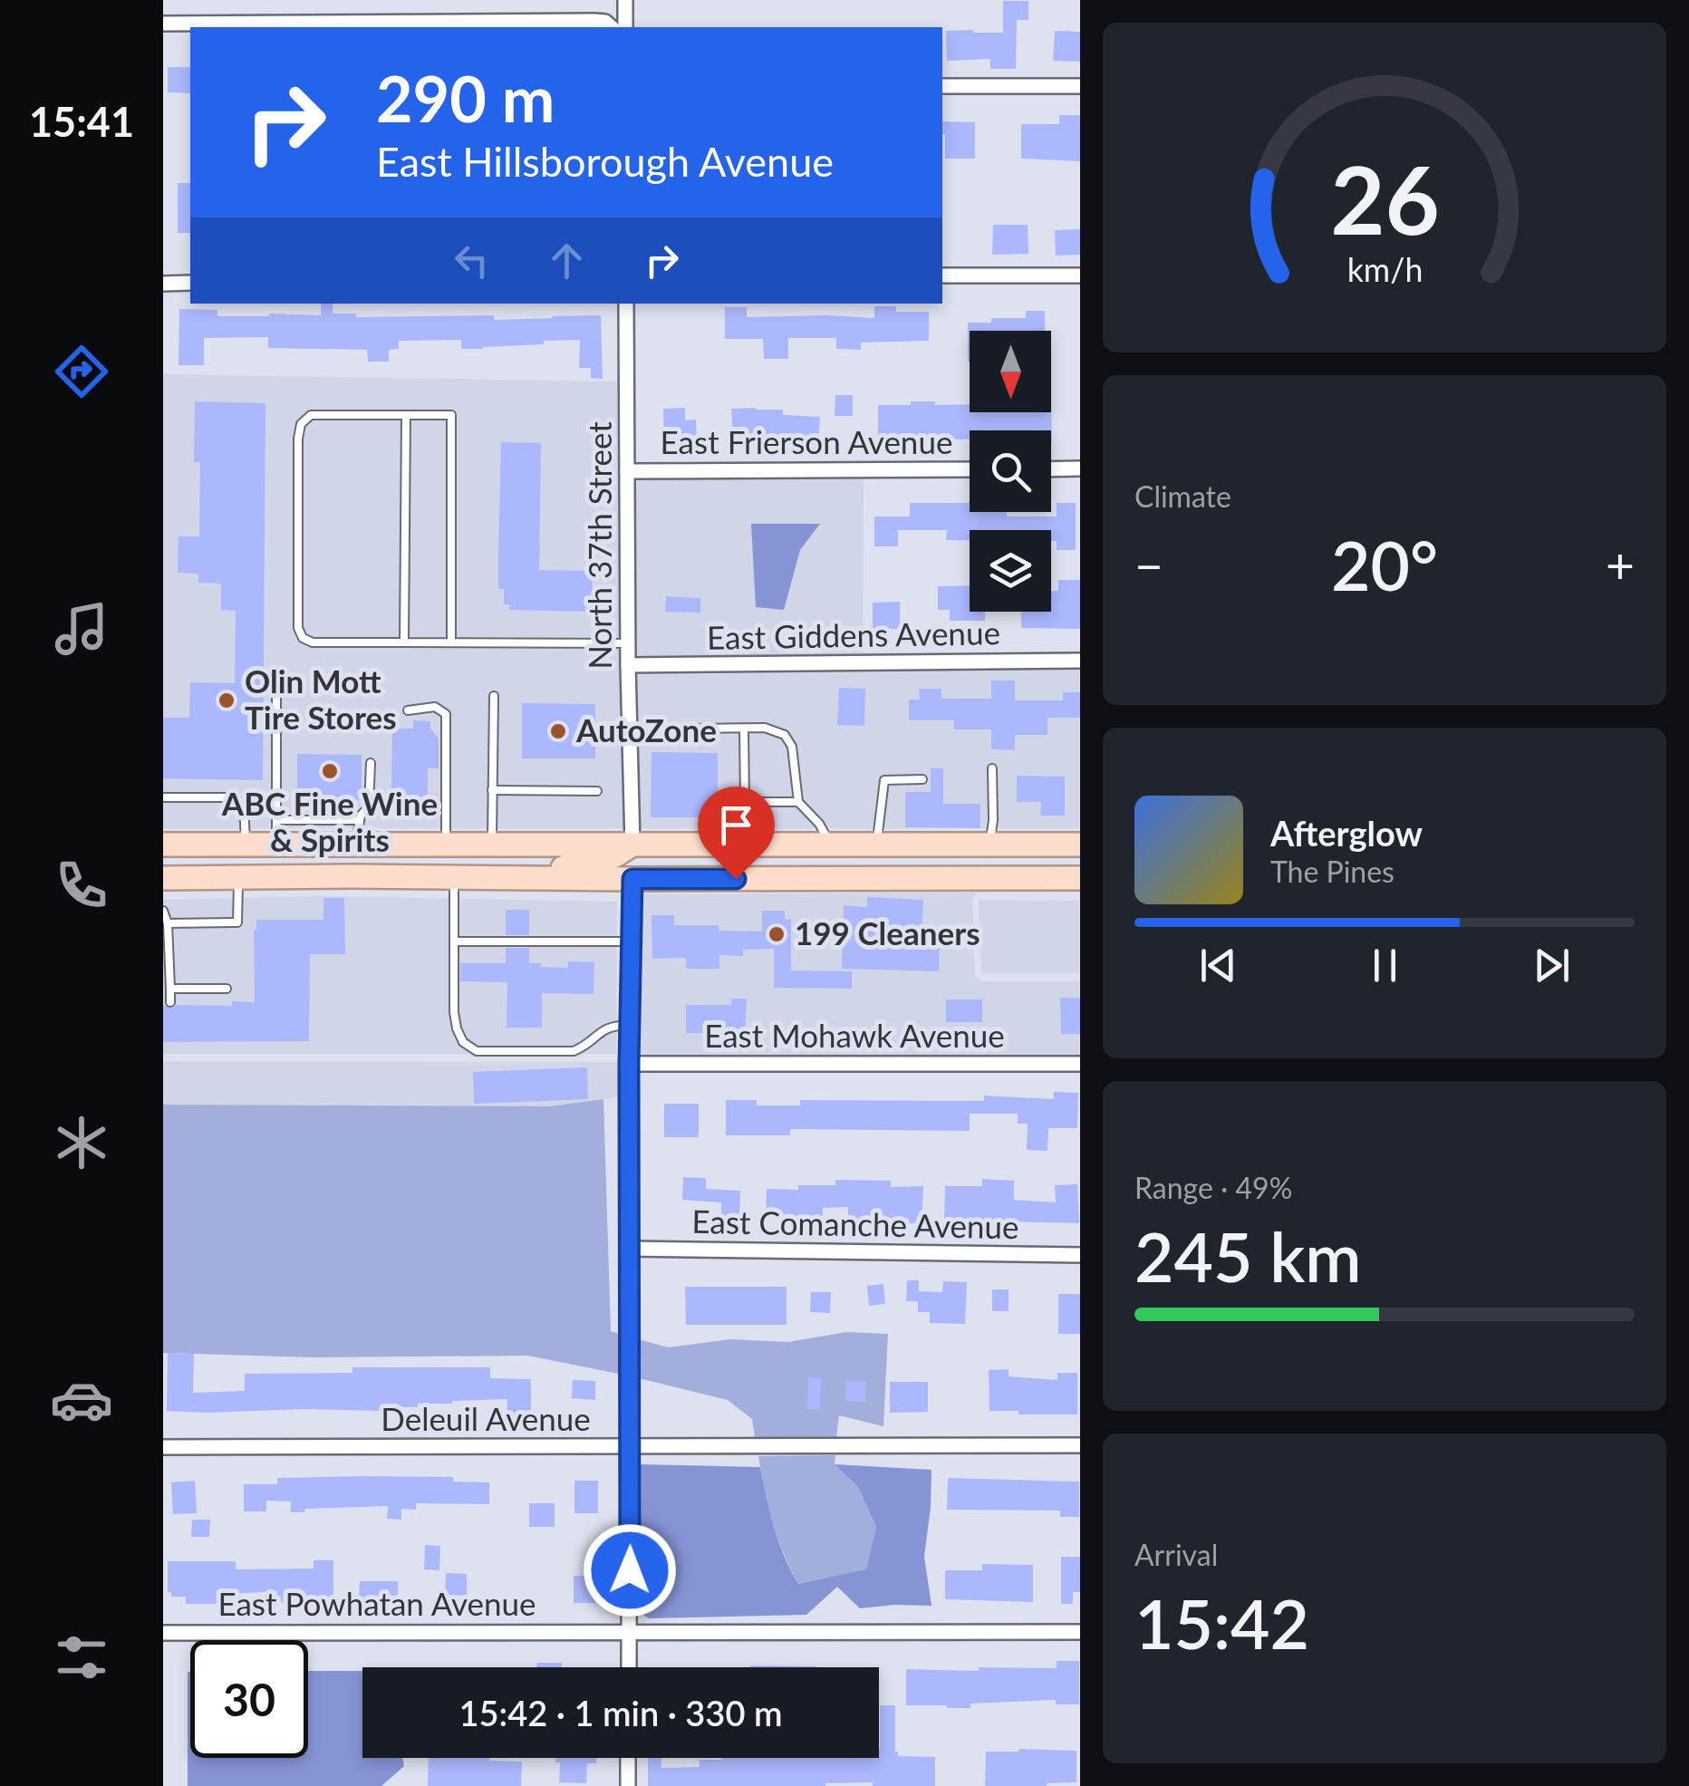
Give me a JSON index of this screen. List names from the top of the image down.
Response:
{
  "streets": {
    "street": [
      "East Frierson Avenue",
      "North 37th Street",
      "East Giddens Avenue",
      "East Mohawk Avenue",
      "East Comanche Avenue",
      "Deleuil Avenue",
      "East Powhatan Avenue"
    ]
  },
  "crossings": [
    ["East Frierson Avenue", "North 37th Street"],
    ["North 37th Street", "East Giddens Avenue"]
  ],
  "places": [
    "Olin Mott Tire Stores",
    "AutoZone",
    "ABC Fine Wine & Spirits",
    "199 Cleaners"
  ],
  "north": "bottom",
  "page": {
    "tabs": "15:41",
    "turn": ["290 m", "East Hillsborough Avenue"],
    "tile": [
      "Climate",
      ["Range · 49%", "245 km"],
      ["Arrival", "15:42"]
    ],
    "heat": ["−", "20°", "+"],
    "song": ["Afterglow", "The Pines"],
    "limit": "30",
    "trip": "15:42 · 1 min · 330 m",
    "gauge": ["26", "km/h"]
  }
}
